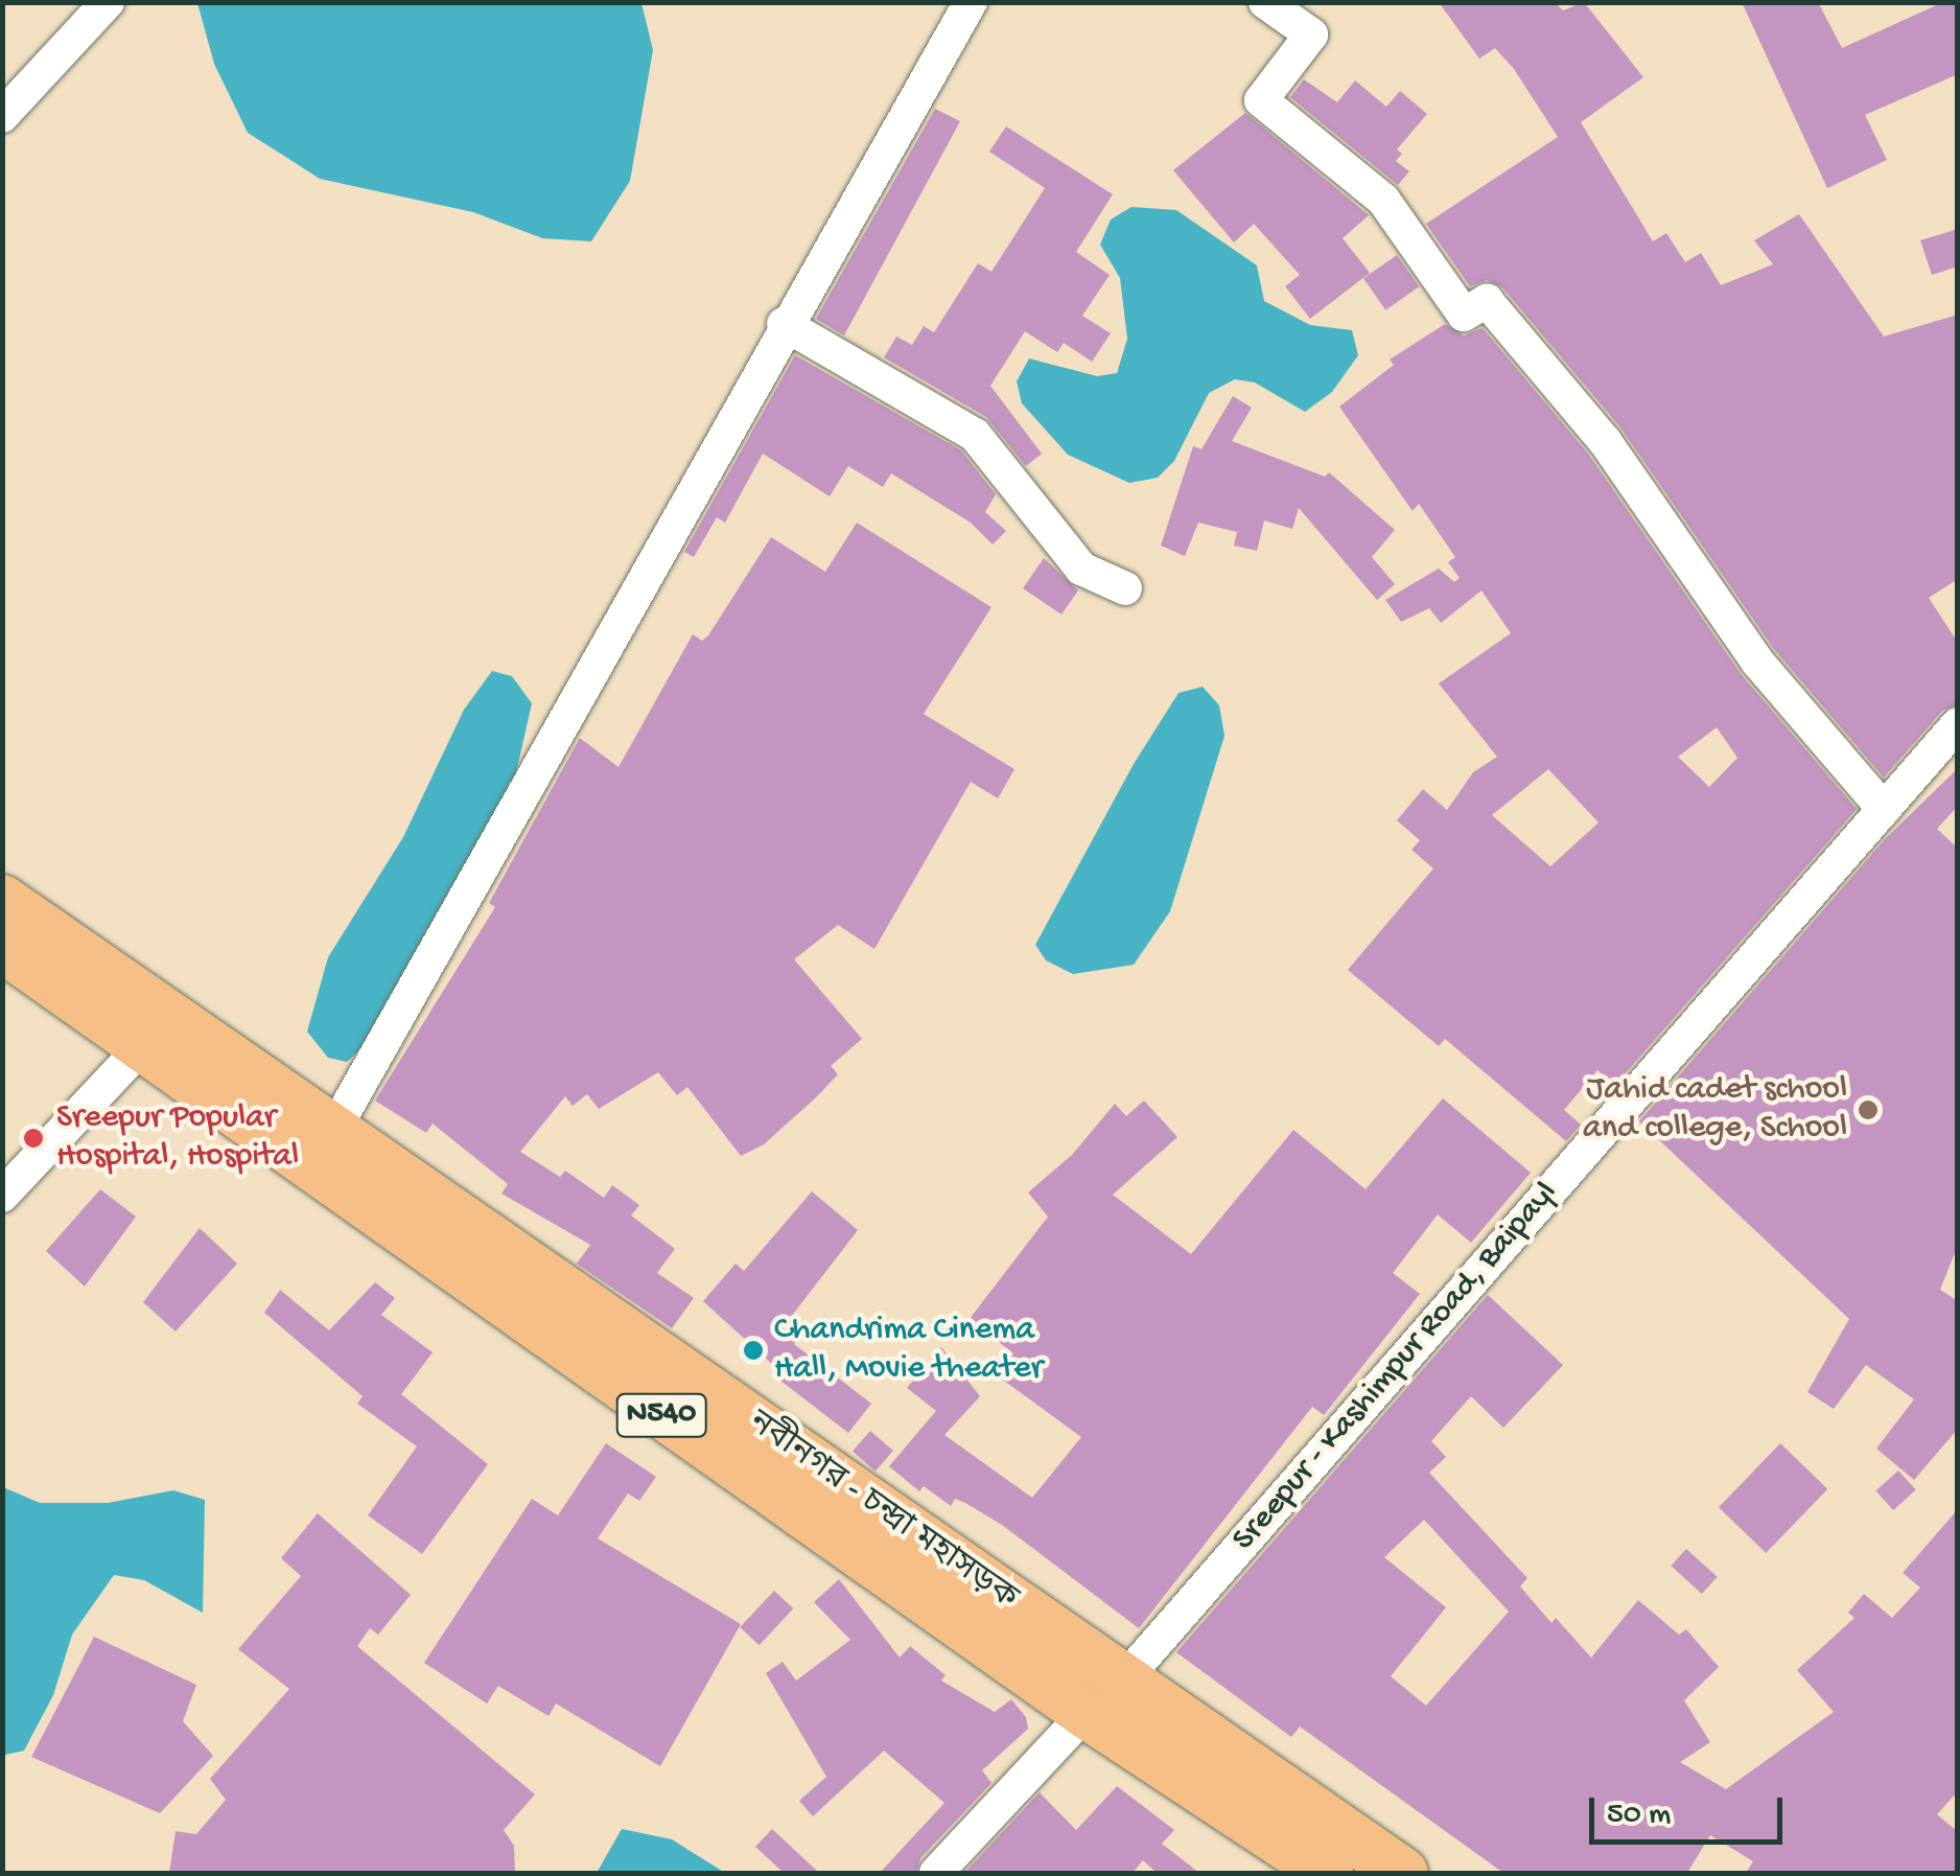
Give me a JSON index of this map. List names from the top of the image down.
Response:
{
  "streets": {
    "highway": ["N540", "নবীনগর - চন্দ্রা মহাসড়ক"],
    "street": ["Sreepur - Kashimpur Road, Baipayl"]
  },
  "crossings": [
    ["Sreepur - Kashimpur Road, Baipayl", "নবীনগর - চন্দ্রা মহাসড়ক"]
  ],
  "places": ["Jahid cadet school and college, School", "Sreepur Popular Hospital, Hospital", "Chandrima Cinema Hall, Movie theater"],
  "scale_bar": "50 m"
}
